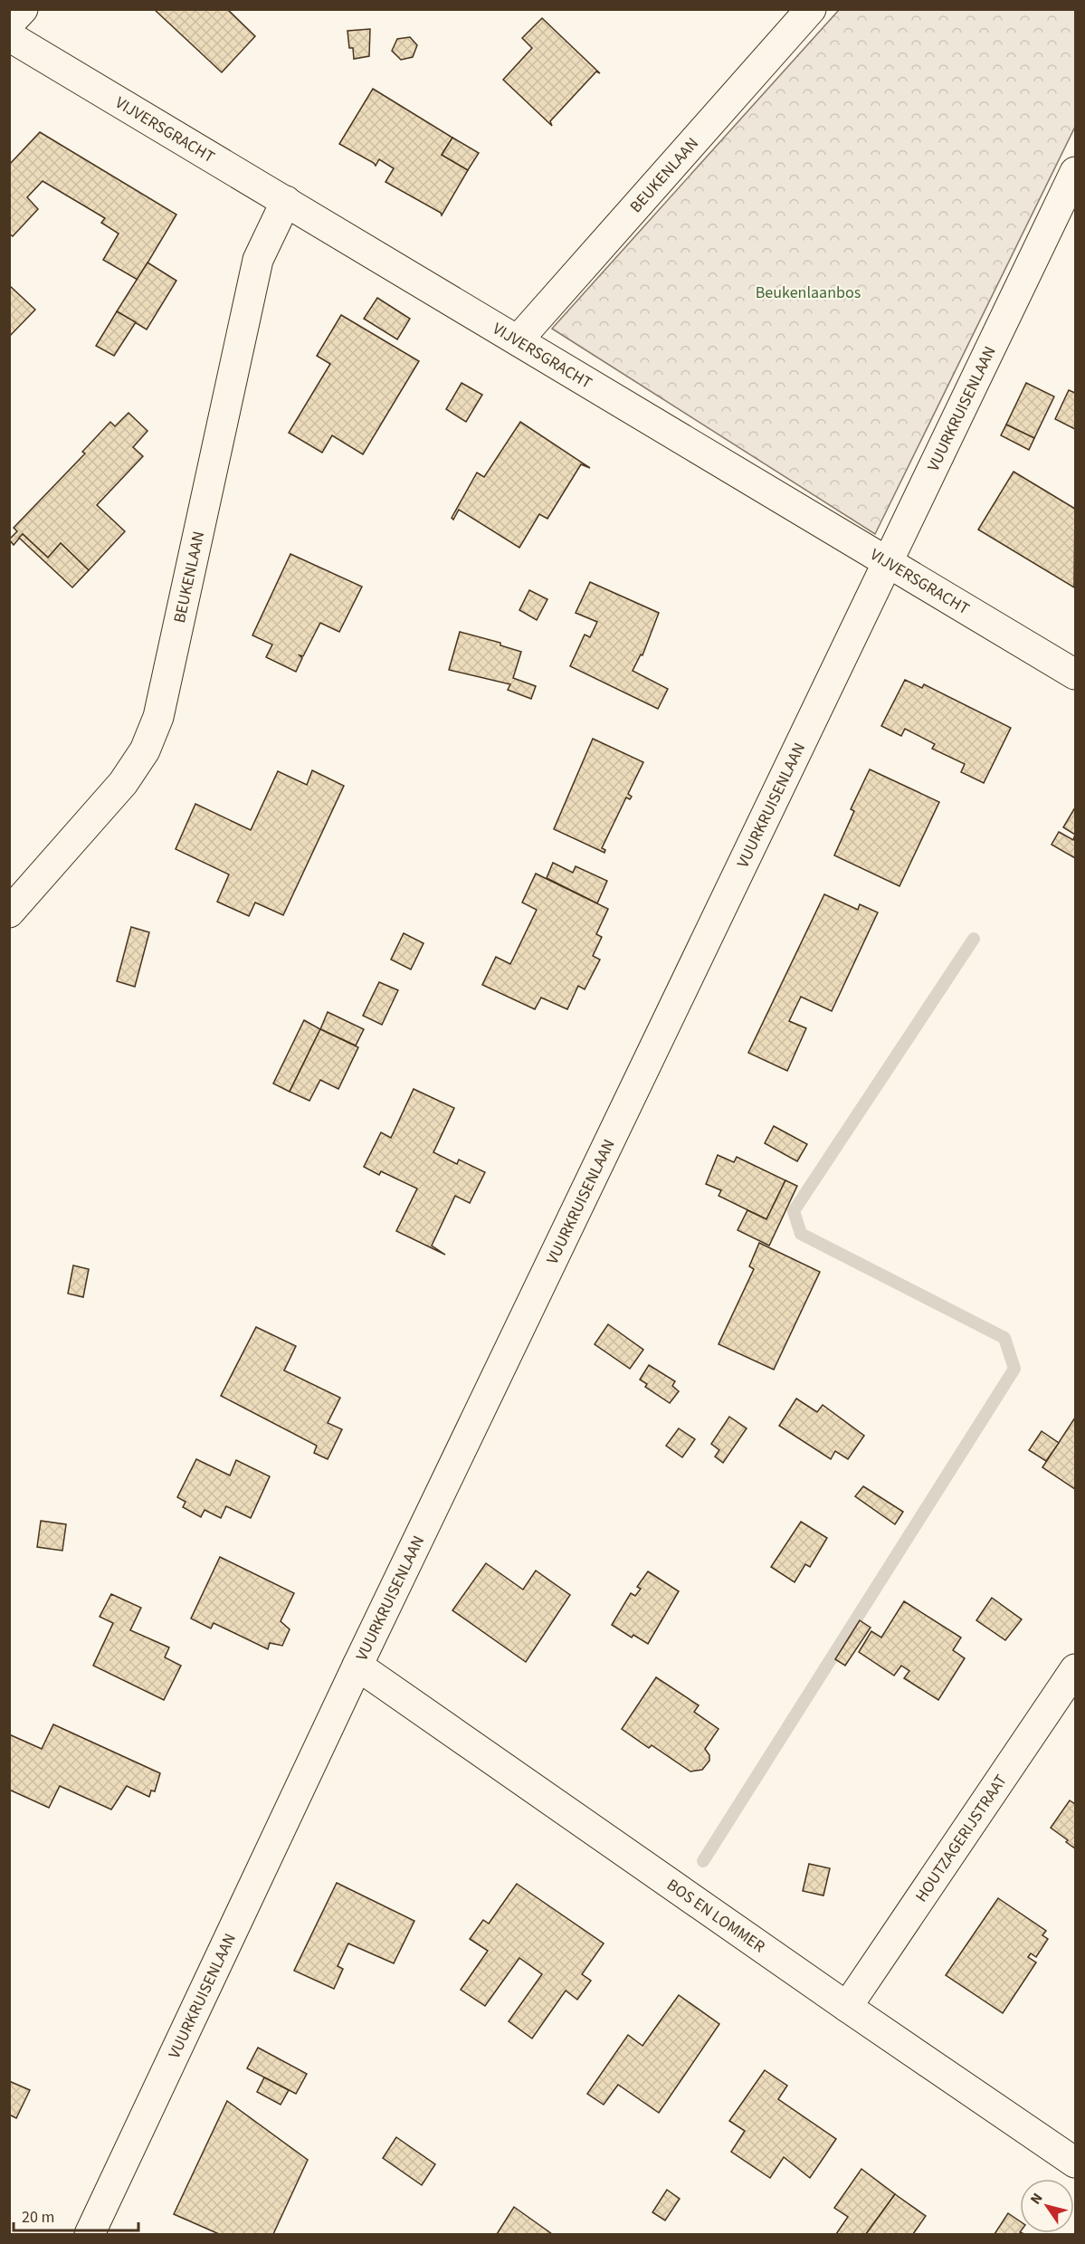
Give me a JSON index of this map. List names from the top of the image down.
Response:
{
  "streets": {
    "street": [
      "VIJVERSGRACHT",
      "BEUKENLAAN",
      "VUURKRUISENLAAN",
      "HOUTZAGERIJSTRAAT",
      "BOS EN LOMMER"
    ]
  },
  "crossings": [
    ["VIJVERSGRACHT", "BEUKENLAAN"],
    ["VIJVERSGRACHT", "VUURKRUISENLAAN"],
    ["VUURKRUISENLAAN", "BOS EN LOMMER"],
    ["HOUTZAGERIJSTRAAT", "BOS EN LOMMER"]
  ],
  "parks": ["Beukenlaanbos"],
  "scale_bar": "20 m",
  "north": "top left"
}
